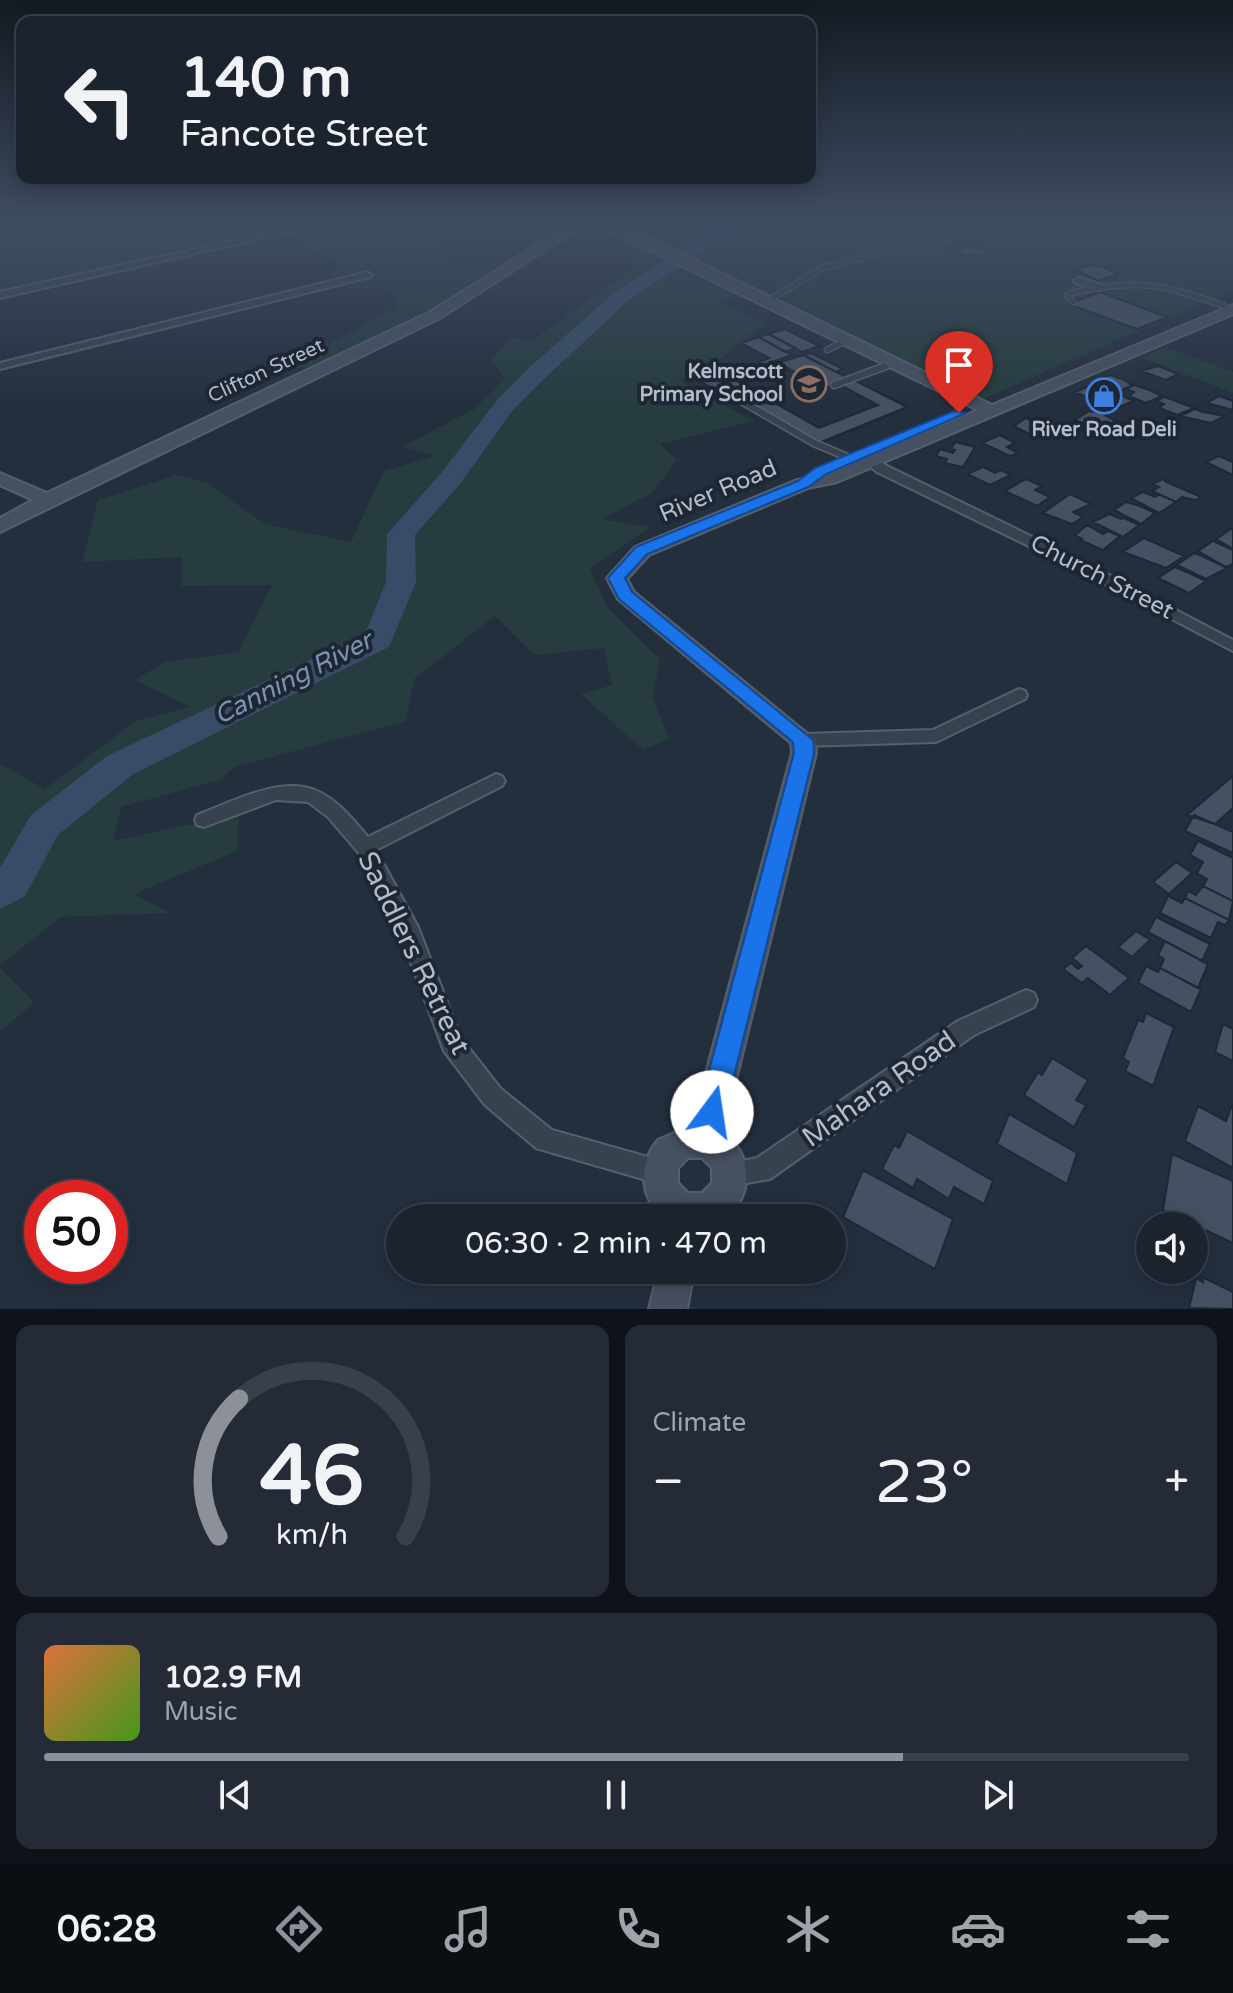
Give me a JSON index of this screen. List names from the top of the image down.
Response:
{
  "streets": {
    "main road": ["Clifton Street", "River Road"],
    "street": ["Church Street", "Saddlers Retreat", "Mahara Road"]
  },
  "crossings": [
    ["River Road", "Church Street"],
    ["Saddlers Retreat", "Mahara Road"]
  ],
  "water": ["Canning River"],
  "places": {
    "school or university": ["Kelmscott Primary School"],
    "shop": ["River Road Deli"]
  },
  "page": {
    "turn": ["140 m", "Fancote Street"],
    "limit": "50",
    "trip": "06:30 · 2 min · 470 m",
    "tile": "Climate",
    "heat": ["−", "23°", "+"],
    "song": ["102.9 FM", "Music"],
    "tabs": "06:28",
    "gauge": ["46", "km/h"]
  }
}
